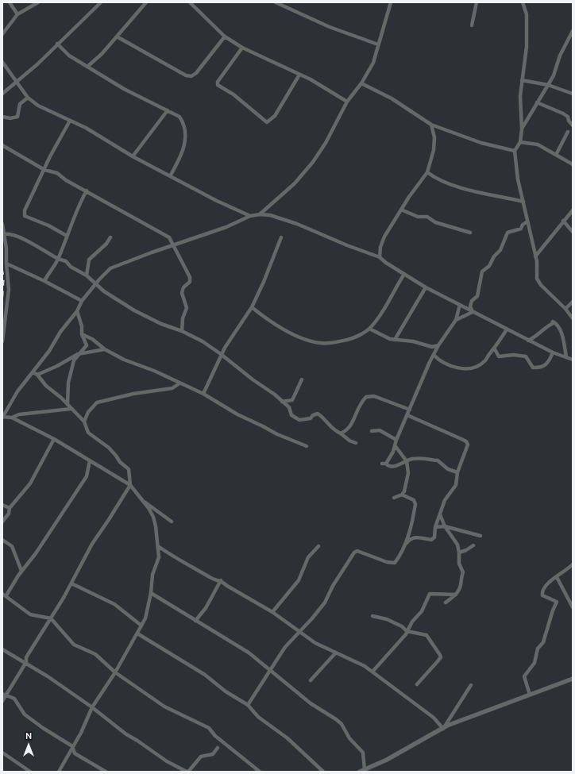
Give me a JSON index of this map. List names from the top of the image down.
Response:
{
  "north": "top"
}
